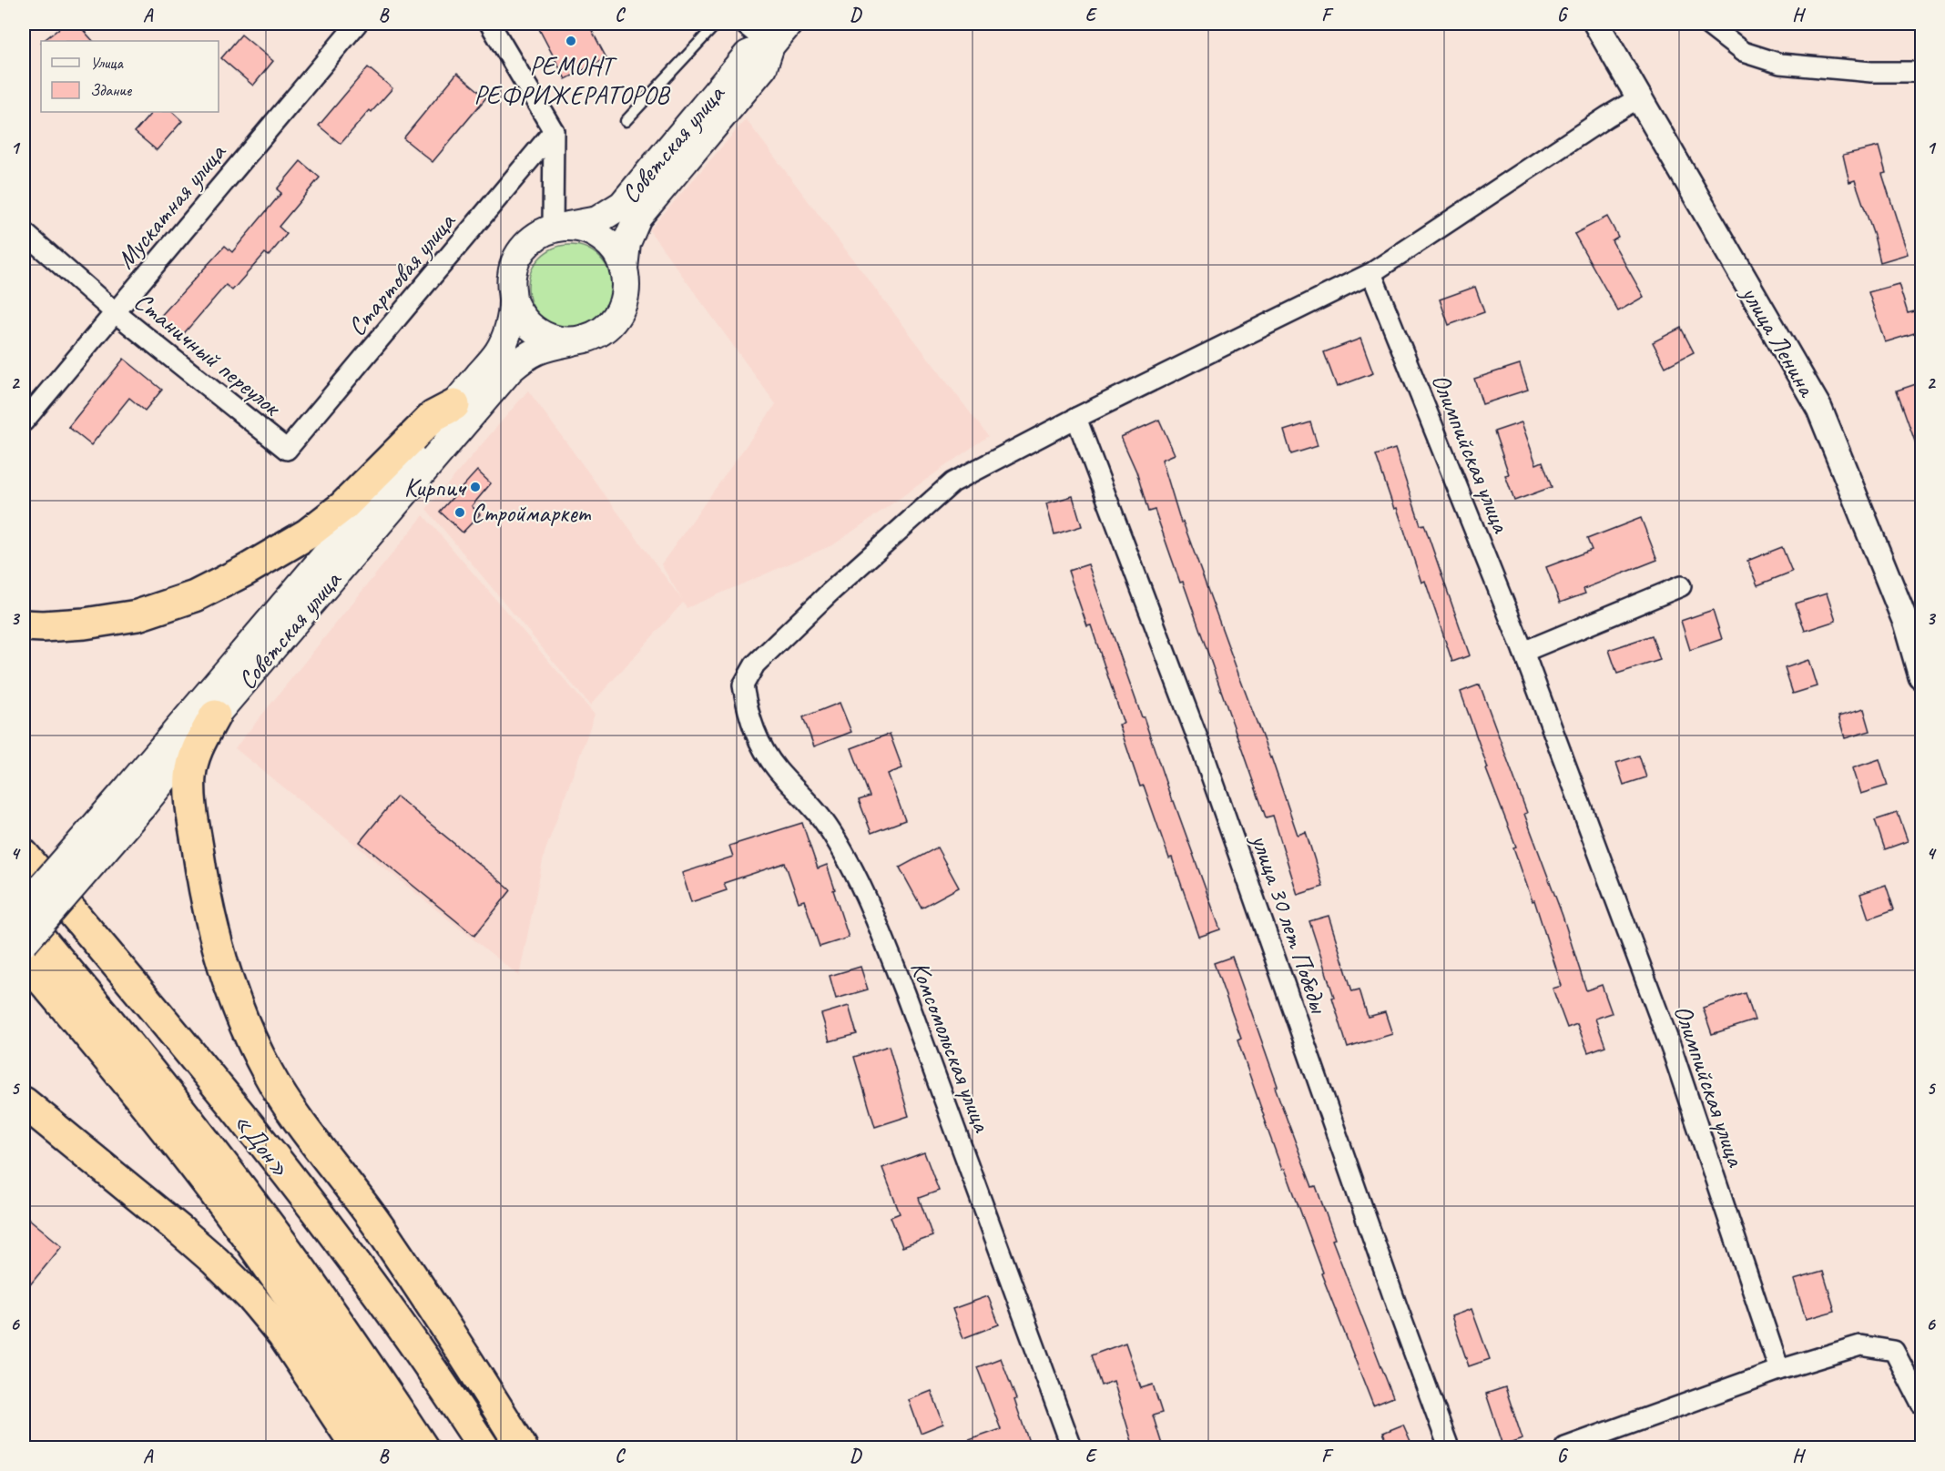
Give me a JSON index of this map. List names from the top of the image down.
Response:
{
  "streets": {
    "highway": ["«Дон»"],
    "main road": ["Советская улица"],
    "street": [
      "Мускатная улица",
      "Стартовая улица",
      "улица Ленина",
      "Станичный переулок",
      "Олимпийская улица",
      "улица 30 лет Победы",
      "Комсомольская улица"
    ]
  },
  "crossings": [
    ["Мускатная улица", "Станичный переулок"],
    ["Стартовая улица", "Станичный переулок"],
    ["улица 30 лет Победы", "Комсомольская улица"]
  ],
  "places": ["РЕМОНТ РЕФРИЖЕРАТОРОВ", "Кирпич", "Строймаркет"],
  "legend": ["Улица", "Здание"],
  "grid": {
    "columns": [
      "A",
      "B",
      "C",
      "D",
      "E",
      "F",
      "G",
      "H"
    ],
    "rows": [
      "1",
      "2",
      "3",
      "4",
      "5",
      "6"
    ]
  }
}
